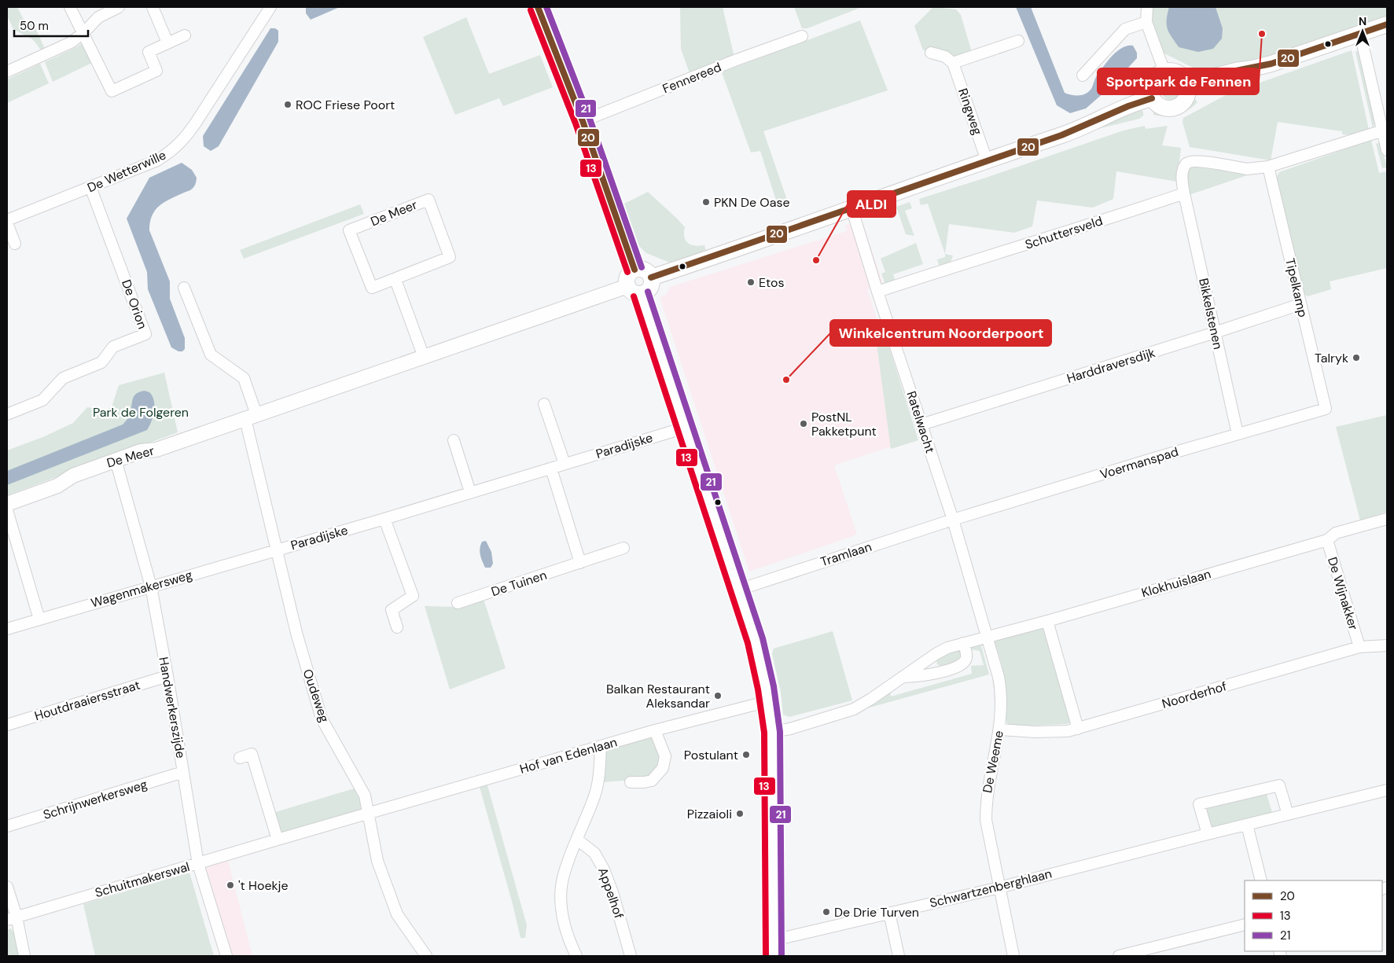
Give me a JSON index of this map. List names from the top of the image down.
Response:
{
  "streets": {
    "street": [
      "Fennereed",
      "Ringweg",
      "De Wetterwille",
      "De Meer",
      "Schuttersveld",
      "Tipelkamp",
      "De Orion",
      "Bikkelstenen",
      "Harddraversdijk",
      "Ratelwacht",
      "Paradijske",
      "Voermanspad",
      "Tramlaan",
      "De Tuinen",
      "Klokhuislaan",
      "Wagenmakersweg",
      "De Wijnakker",
      "Noorderhof",
      "Oudeweg",
      "Houtdraaiersstraat",
      "Handwerkerszijde",
      "Hof van Edenlaan",
      "De Weeme",
      "Schrijnwerkersweg",
      "Schuitmakerswal",
      "Schwartzenberghlaan",
      "Appelhof"
    ]
  },
  "crossings": [
    ["De Wetterwille", "De Orion"],
    ["De Meer", "Oudeweg"],
    ["De Meer", "Handwerkerszijde"],
    ["Schuttersveld", "Bikkelstenen"],
    ["Schuttersveld", "Ratelwacht"],
    ["Tipelkamp", "Harddraversdijk"],
    ["Tipelkamp", "Voermanspad"],
    ["Bikkelstenen", "Harddraversdijk"],
    ["Bikkelstenen", "Voermanspad"],
    ["Harddraversdijk", "Ratelwacht"],
    ["Ratelwacht", "Voermanspad"],
    ["Ratelwacht", "Tramlaan"],
    ["Ratelwacht", "Klokhuislaan"],
    ["Ratelwacht", "De Weeme"],
    ["Paradijske", "Wagenmakersweg"],
    ["Paradijske", "Oudeweg"],
    ["Voermanspad", "Tramlaan"],
    ["Klokhuislaan", "De Wijnakker"],
    ["Klokhuislaan", "De Weeme"],
    ["Wagenmakersweg", "Oudeweg"],
    ["Wagenmakersweg", "Handwerkerszijde"],
    ["De Wijnakker", "Noorderhof"],
    ["Noorderhof", "De Weeme"],
    ["Oudeweg", "Hof van Edenlaan"],
    ["Oudeweg", "Schuitmakerswal"],
    ["Houtdraaiersstraat", "Handwerkerszijde"],
    ["Handwerkerszijde", "Schrijnwerkersweg"],
    ["Handwerkerszijde", "Schuitmakerswal"],
    ["Hof van Edenlaan", "Schuitmakerswal"],
    ["De Weeme", "Schwartzenberghlaan"]
  ],
  "parks": ["Park de Folgeren"],
  "places": [
    "Sportpark de Fennen",
    "ROC Friese Poort",
    "PKN De Oase",
    "ALDI",
    "Etos",
    "Talryk",
    "Winkelcentrum Noorderpoort",
    "PostNL Pakketpunt",
    "Balkan Restaurant Aleksandar",
    "Postulant",
    "Pizzaioli",
    "'t Hoekje",
    "De Drie Turven"
  ],
  "lines": ["transit line 20", "transit line 21", "transit line 13"],
  "legend": ["20", "13", "21"],
  "scale_bar": "50 m",
  "north": "top"
}
